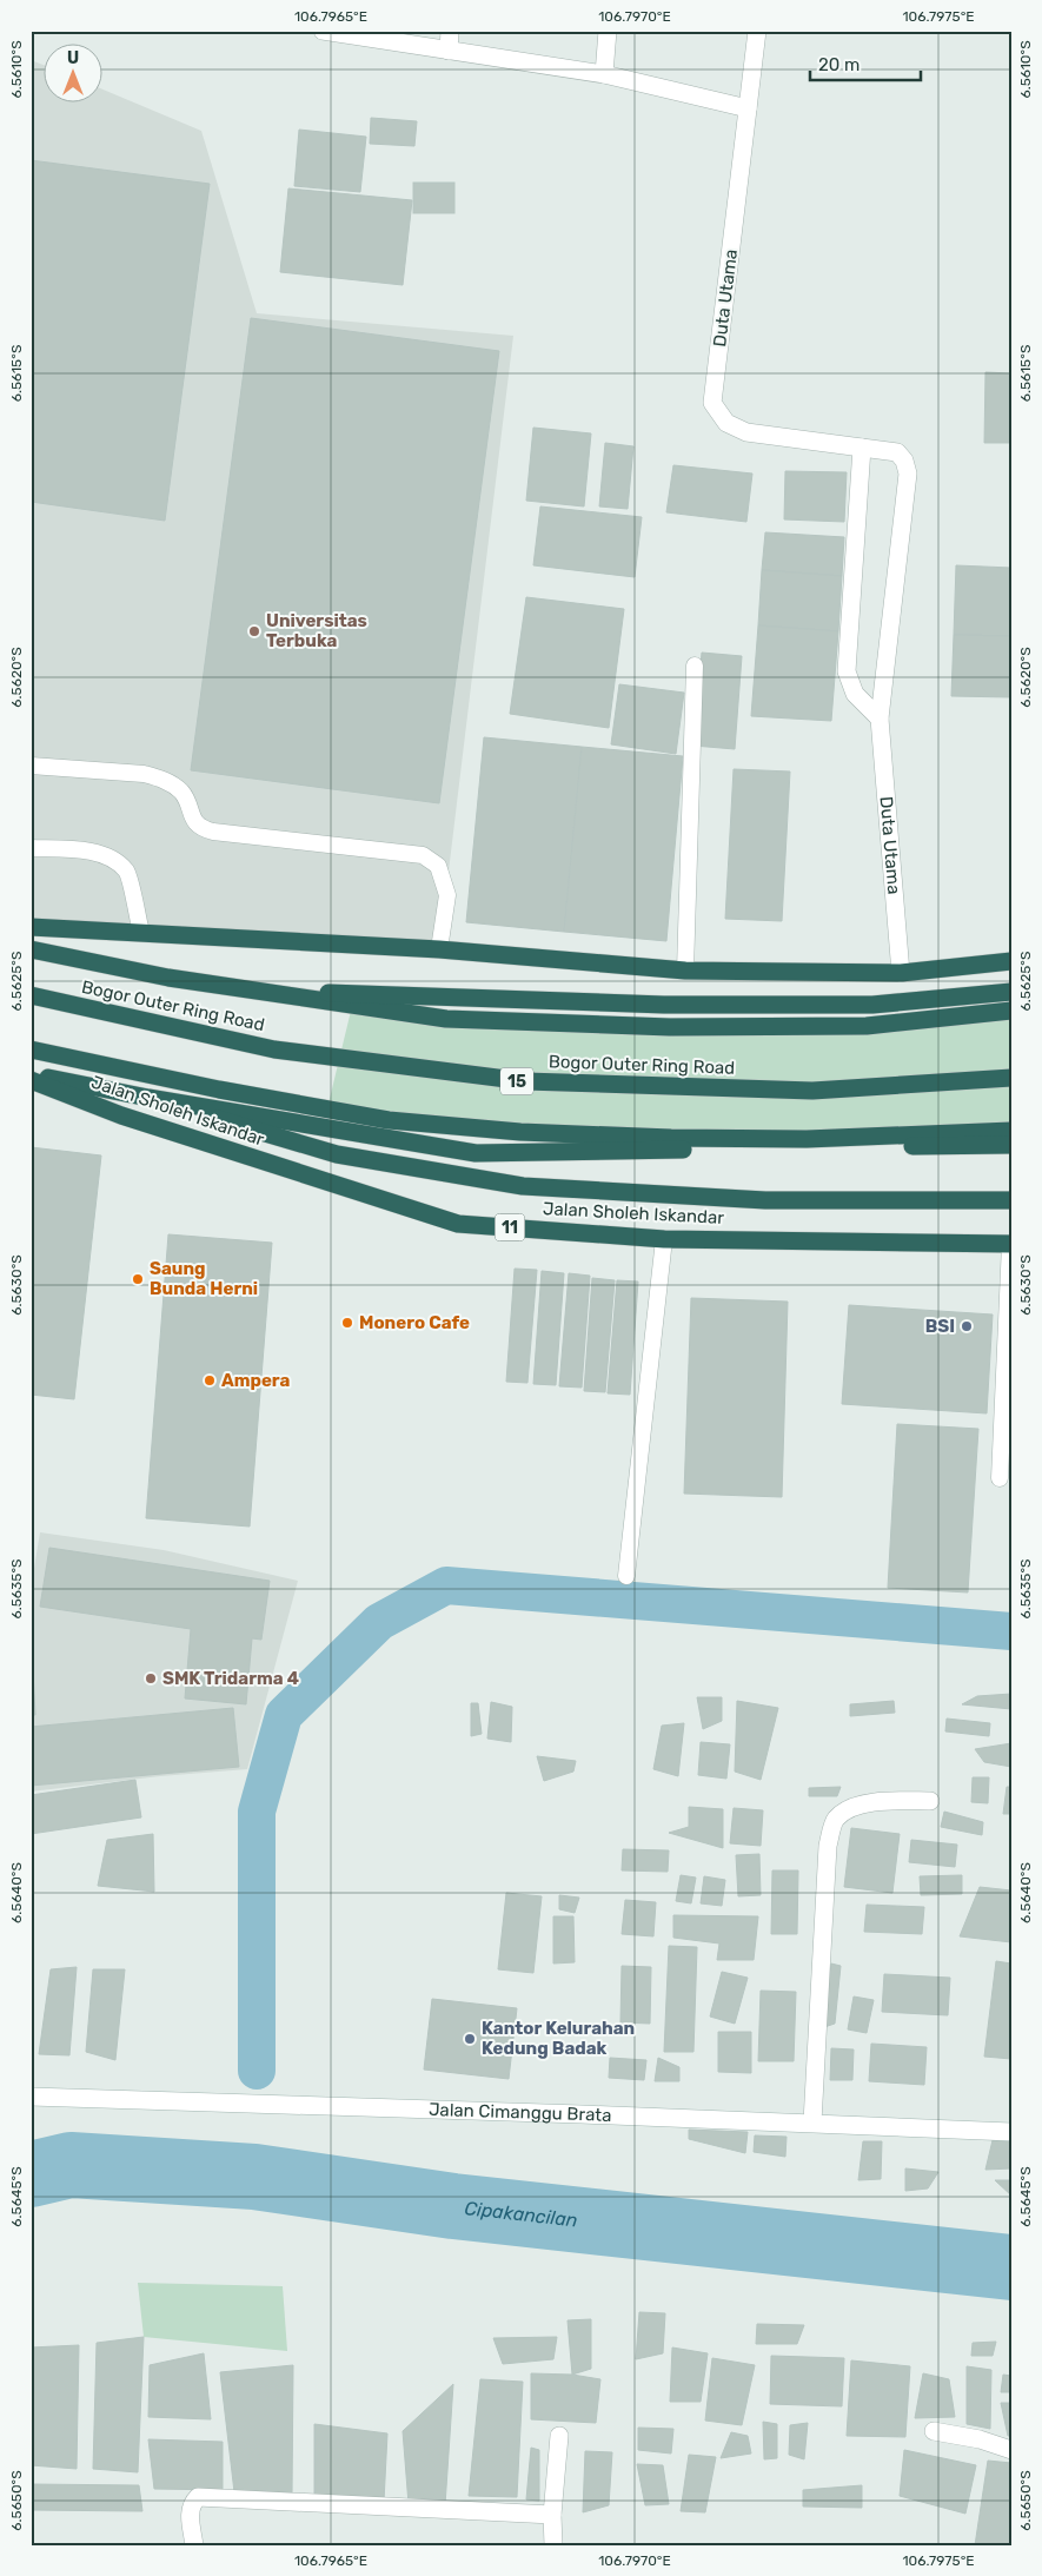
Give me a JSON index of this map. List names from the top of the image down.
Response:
{
  "streets": {
    "highway": [
      "Bogor Outer Ring Road",
      "15",
      "Jalan Sholeh Iskandar",
      "11"
    ],
    "street": ["Duta Utama", "Jalan Cimanggu Brata"]
  },
  "water": ["Cipakancilan"],
  "places": [
    "Universitas Terbuka",
    "Saung Bunda Herni",
    "Monero Cafe",
    "BSI",
    "Ampera",
    "SMK Tridarma 4",
    "Kantor Kelurahan Kedung Badak"
  ],
  "scale_bar": "20 m",
  "north": "top",
  "coordinates": [
    "106.7965°E",
    "106.7970°E",
    "106.7975°E",
    "6.5610°S",
    "6.5615°S",
    "6.5620°S",
    "6.5625°S",
    "6.5630°S",
    "6.5635°S",
    "6.5640°S",
    "6.5645°S",
    "6.5650°S"
  ]
}
